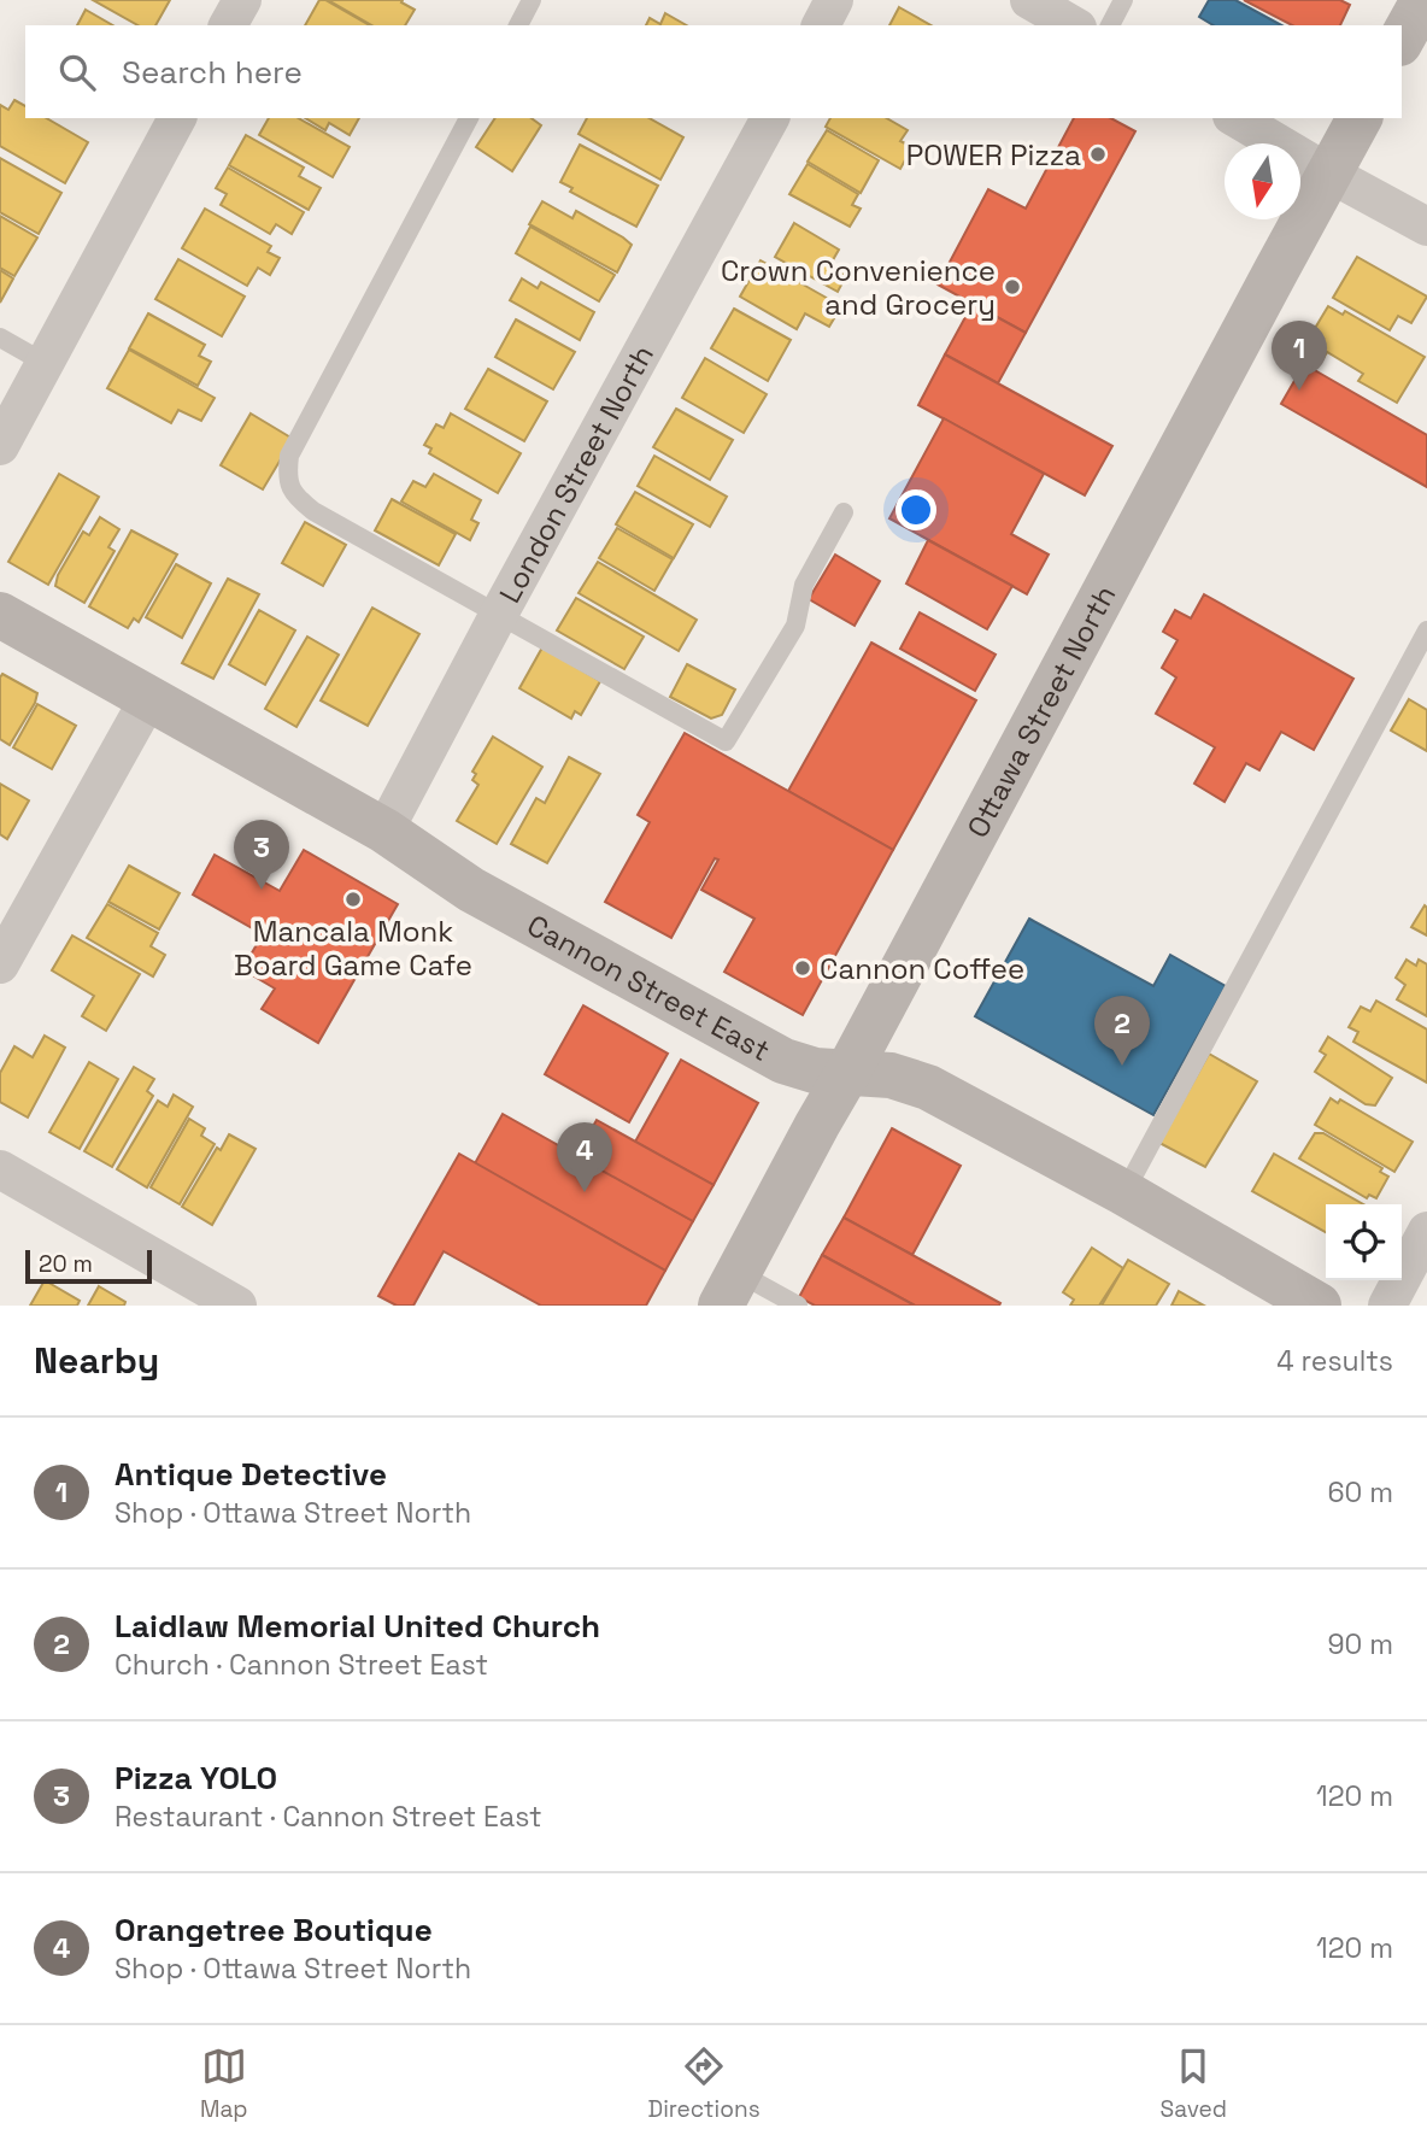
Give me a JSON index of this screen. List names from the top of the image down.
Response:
{
  "streets": {
    "main road": ["Ottawa Street North", "Cannon Street East"],
    "street": ["London Street North"]
  },
  "crossings": [
    ["London Street North", "Cannon Street East"],
    ["Ottawa Street North", "Cannon Street East"]
  ],
  "places": [
    "POWER Pizza",
    "Crown Convenience and Grocery",
    "Mancala Monk Board Game Cafe",
    "Cannon Coffee"
  ],
  "scale_bar": "20 m",
  "north": "bottom",
  "page": {
    "search": "Search here",
    "pins": [
      "1",
      "3",
      "2",
      "4"
    ],
    "scale": "20 m",
    "heading": ["Nearby", "4 results"],
    "list": [
      {
        "mark": "1",
        "name": "Antique Detective",
        "note": "Shop · Ottawa Street North",
        "value": "60 m"
      },
      {
        "mark": "2",
        "name": "Laidlaw Memorial United Church",
        "note": "Church · Cannon Street East",
        "value": "90 m"
      },
      {
        "mark": "3",
        "name": "Pizza YOLO",
        "note": "Restaurant · Cannon Street East",
        "value": "120 m"
      },
      {
        "mark": "4",
        "name": "Orangetree Boutique",
        "note": "Shop · Ottawa Street North",
        "value": "120 m"
      }
    ],
    "nav": ["Map", "Directions", "Saved"]
  }
}
